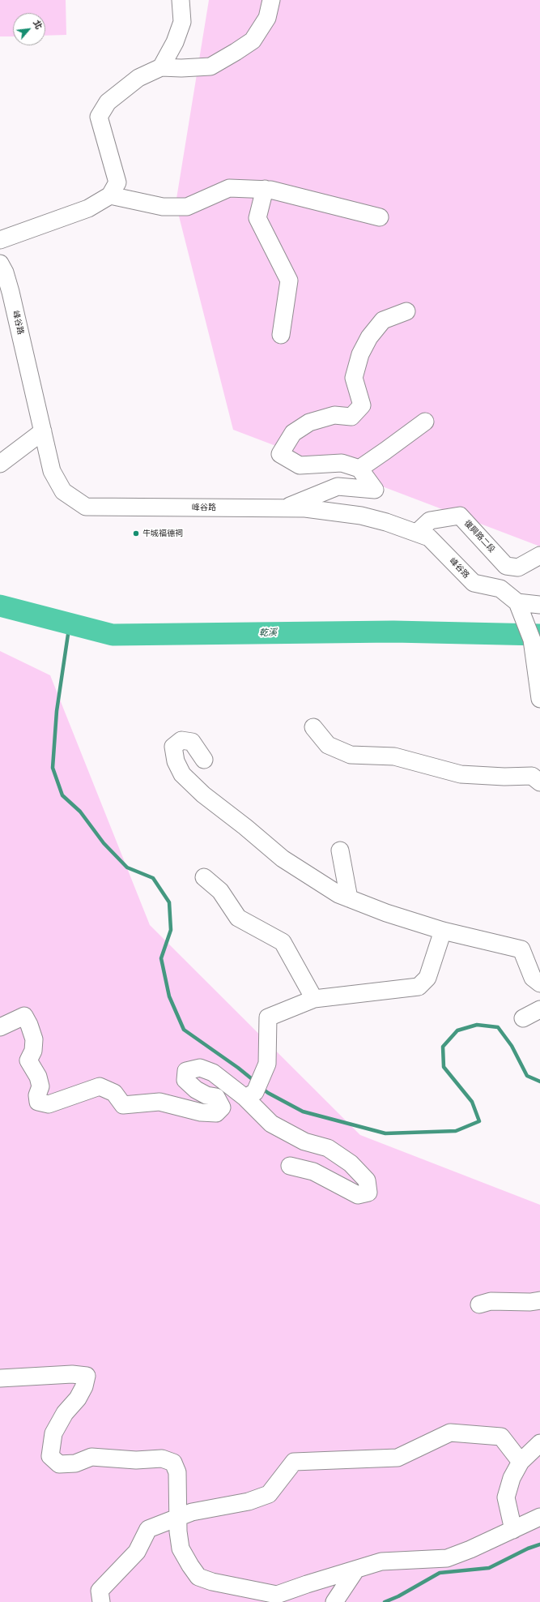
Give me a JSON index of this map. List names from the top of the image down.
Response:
{
  "streets": {
    "street": ["峰谷路", "復興路二段"]
  },
  "crossings": [
    ["峰谷路", "復興路二段"]
  ],
  "water": ["乾溪"],
  "places": ["牛城福德祠"],
  "north": "top right"
}
